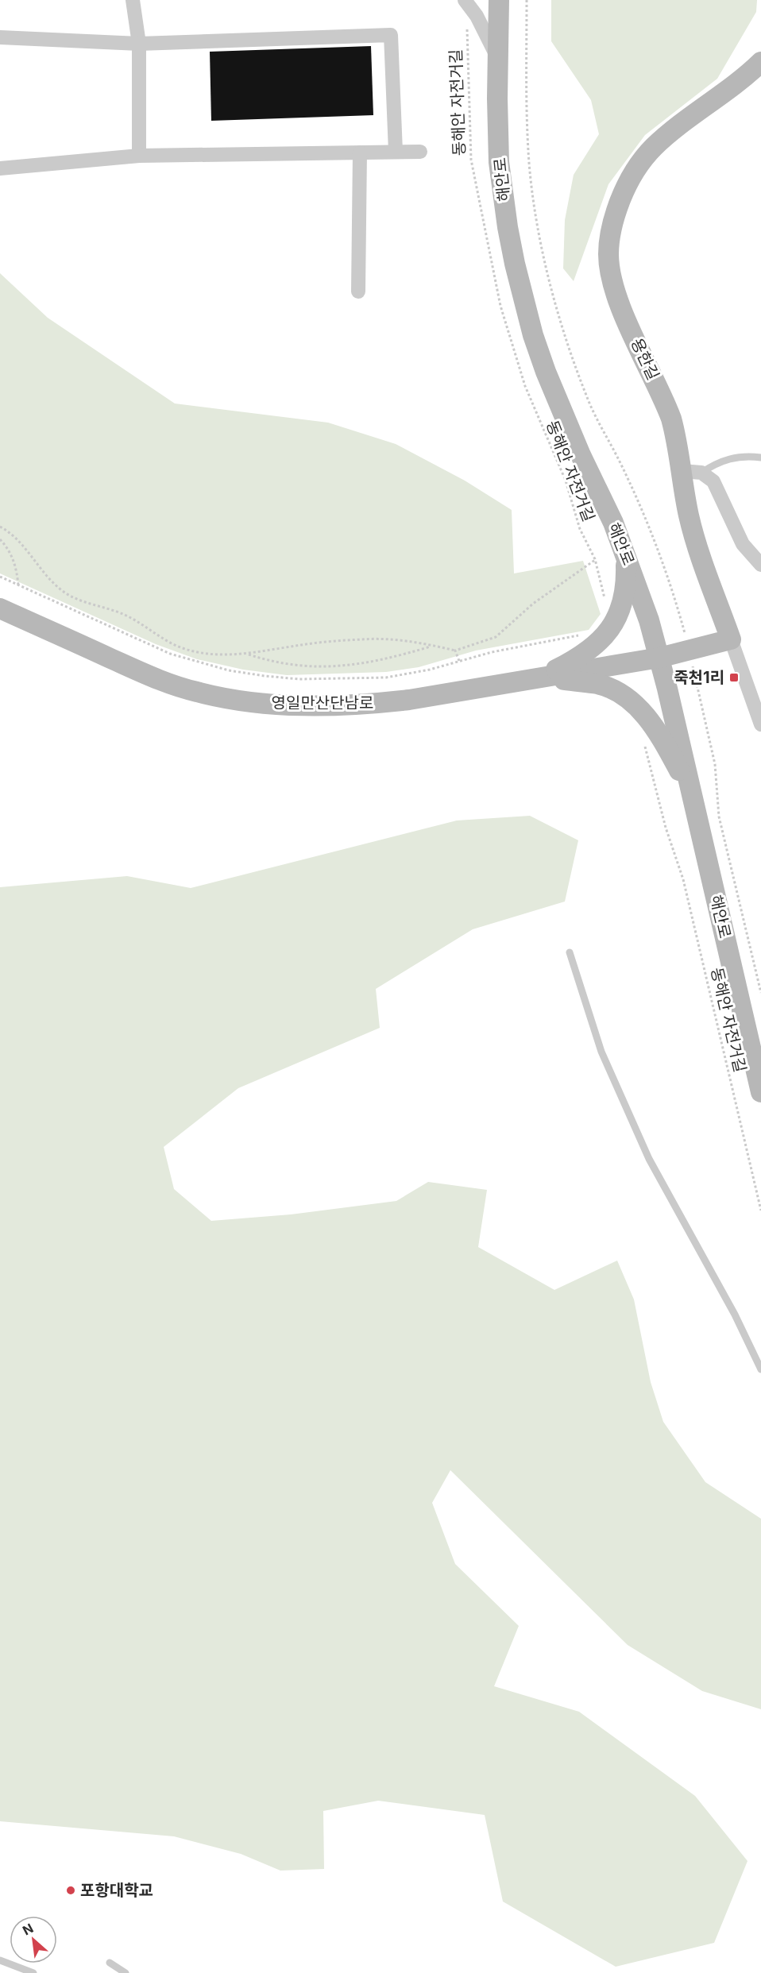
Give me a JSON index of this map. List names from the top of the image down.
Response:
{
  "streets": {
    "street": ["해안로", "용한길", "영일만산단남로"],
    "path": ["동해안 자전거길"]
  },
  "crossings": [
    ["해안로", "영일만산단남로"]
  ],
  "places": {
    "transit": ["죽천1리"],
    "other": ["포항대학교"]
  },
  "north": "top left"
}
